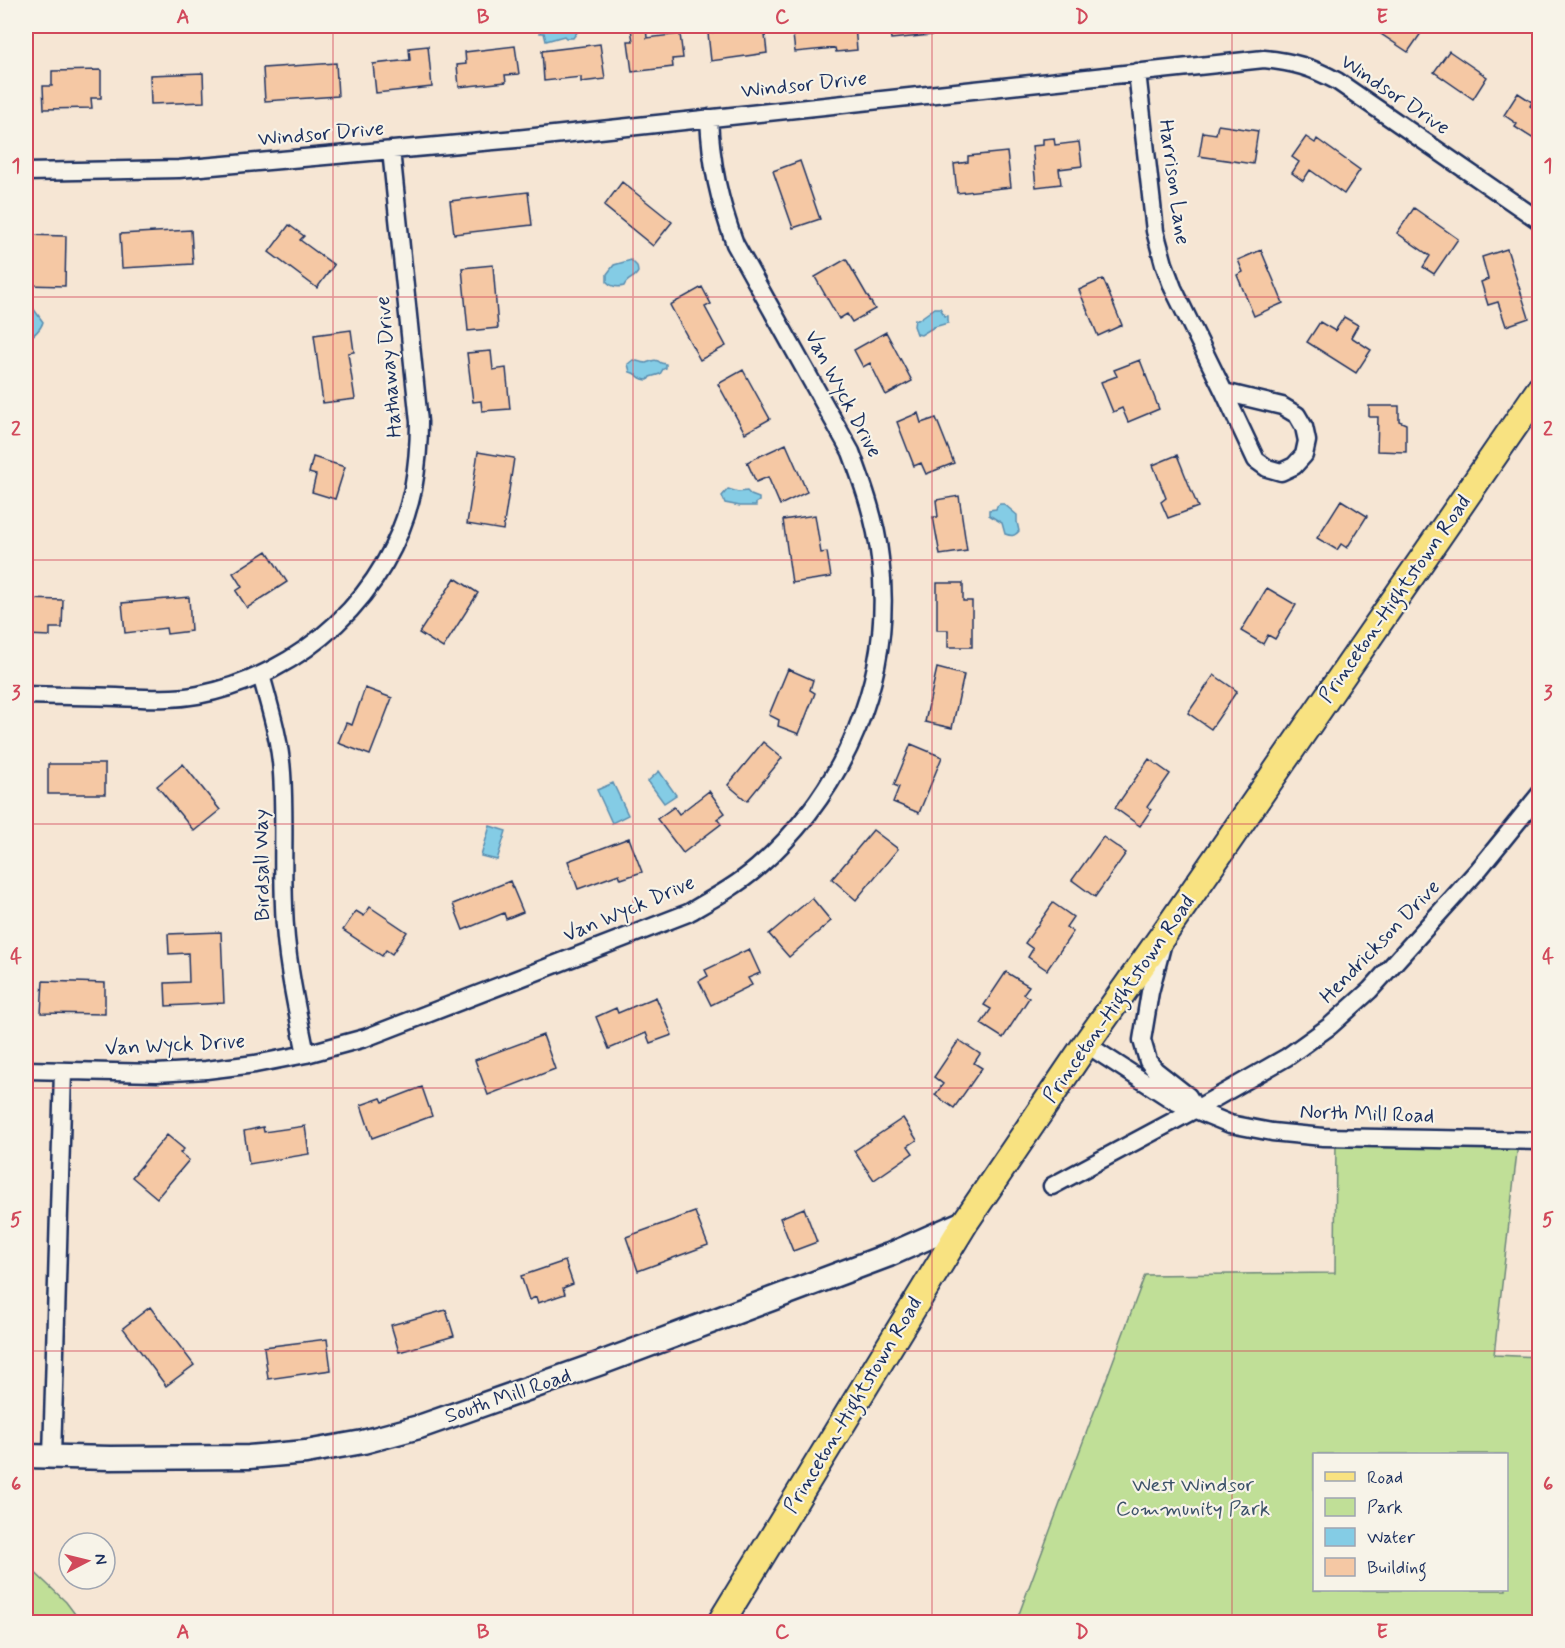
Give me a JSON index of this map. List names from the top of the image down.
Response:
{
  "streets": {
    "main road": ["Princeton-Hightstown Road", "South Mill Road"],
    "street": [
      "Windsor Drive",
      "Harrison Lane",
      "Hathaway Drive",
      "Van Wyck Drive",
      "Birdsall Way",
      "Hendrickson Drive",
      "North Mill Road"
    ]
  },
  "crossings": [
    ["Windsor Drive", "Harrison Lane"],
    ["Windsor Drive", "Hathaway Drive"],
    ["Windsor Drive", "Van Wyck Drive"],
    ["Hathaway Drive", "Birdsall Way"],
    ["Van Wyck Drive", "Birdsall Way"],
    ["Princeton-Hightstown Road", "North Mill Road"],
    ["Princeton-Hightstown Road", "South Mill Road"],
    ["Hendrickson Drive", "North Mill Road"]
  ],
  "parks": ["West Windsor Community Park"],
  "legend": [
    "Road",
    "Park",
    "Water",
    "Building"
  ],
  "north": "right",
  "grid": {
    "columns": [
      "A",
      "B",
      "C",
      "D",
      "E"
    ],
    "rows": [
      "1",
      "2",
      "3",
      "4",
      "5",
      "6"
    ]
  }
}
